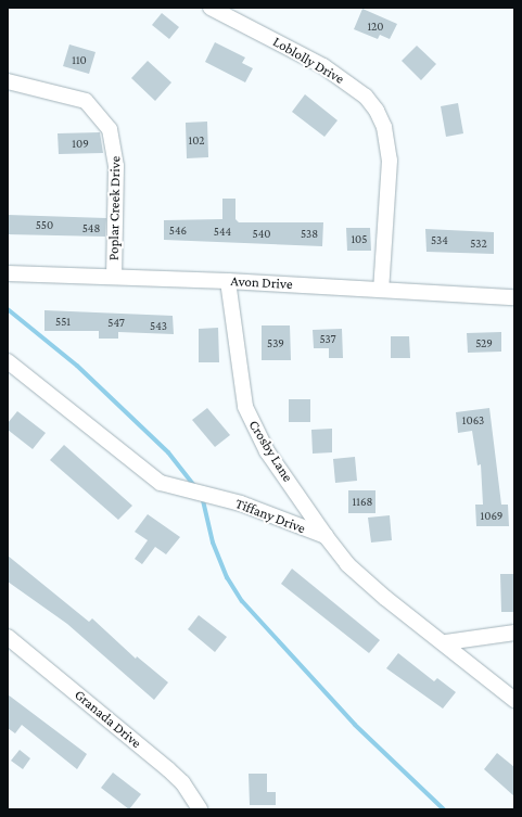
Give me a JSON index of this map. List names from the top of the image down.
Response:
{
  "streets": {
    "street": [
      "Loblolly Drive",
      "Poplar Creek Drive",
      "Avon Drive",
      "Crosby Lane",
      "Tiffany Drive",
      "Granada Drive"
    ]
  },
  "crossings": [
    ["Loblolly Drive", "Avon Drive"],
    ["Poplar Creek Drive", "Avon Drive"],
    ["Avon Drive", "Crosby Lane"],
    ["Crosby Lane", "Tiffany Drive"]
  ],
  "house_numbers": [
    "120",
    "110",
    "102",
    "109",
    "550",
    "548",
    "546",
    "544",
    "540",
    "538",
    "105",
    "534",
    "532",
    "551",
    "547",
    "543",
    "537",
    "539",
    "529",
    "1063",
    "1168",
    "1069"
  ]
}
